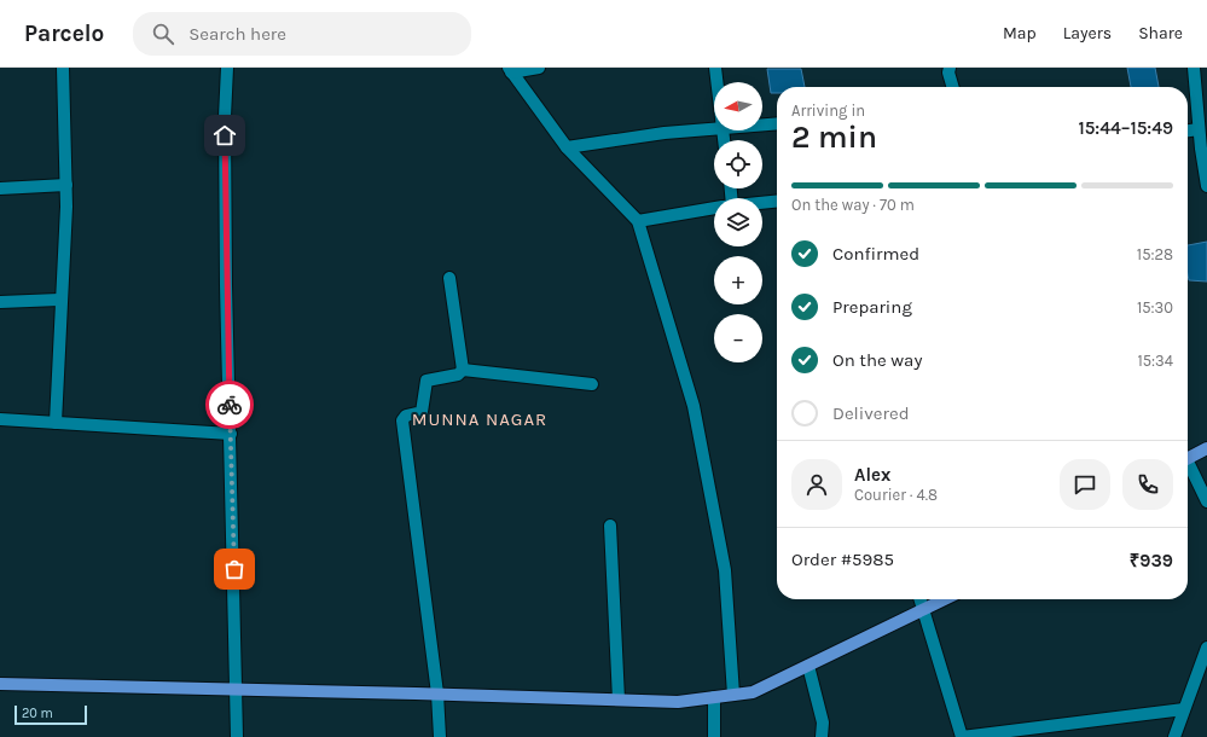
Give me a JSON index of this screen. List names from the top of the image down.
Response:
{
  "districts": ["MUNNA NAGAR"],
  "scale_bar": "20 m",
  "north": "left",
  "page": {
    "header": "Parcelo",
    "search": "Search here",
    "nav": ["Map", "Layers", "Share"],
    "map_buttons": ["+", "−"],
    "heading": ["2 min", "Arriving in", "15:44–15:49"],
    "panel": [
      "Alex",
      "Courier · 4.8",
      "Order #5985",
      "₹939"
    ],
    "bar": "On the way · 70 m",
    "list": [
      ["Confirmed", "15:28"],
      ["Preparing", "15:30"],
      ["On the way", "15:34"],
      "Delivered"
    ],
    "scale": "20 m"
  }
}
